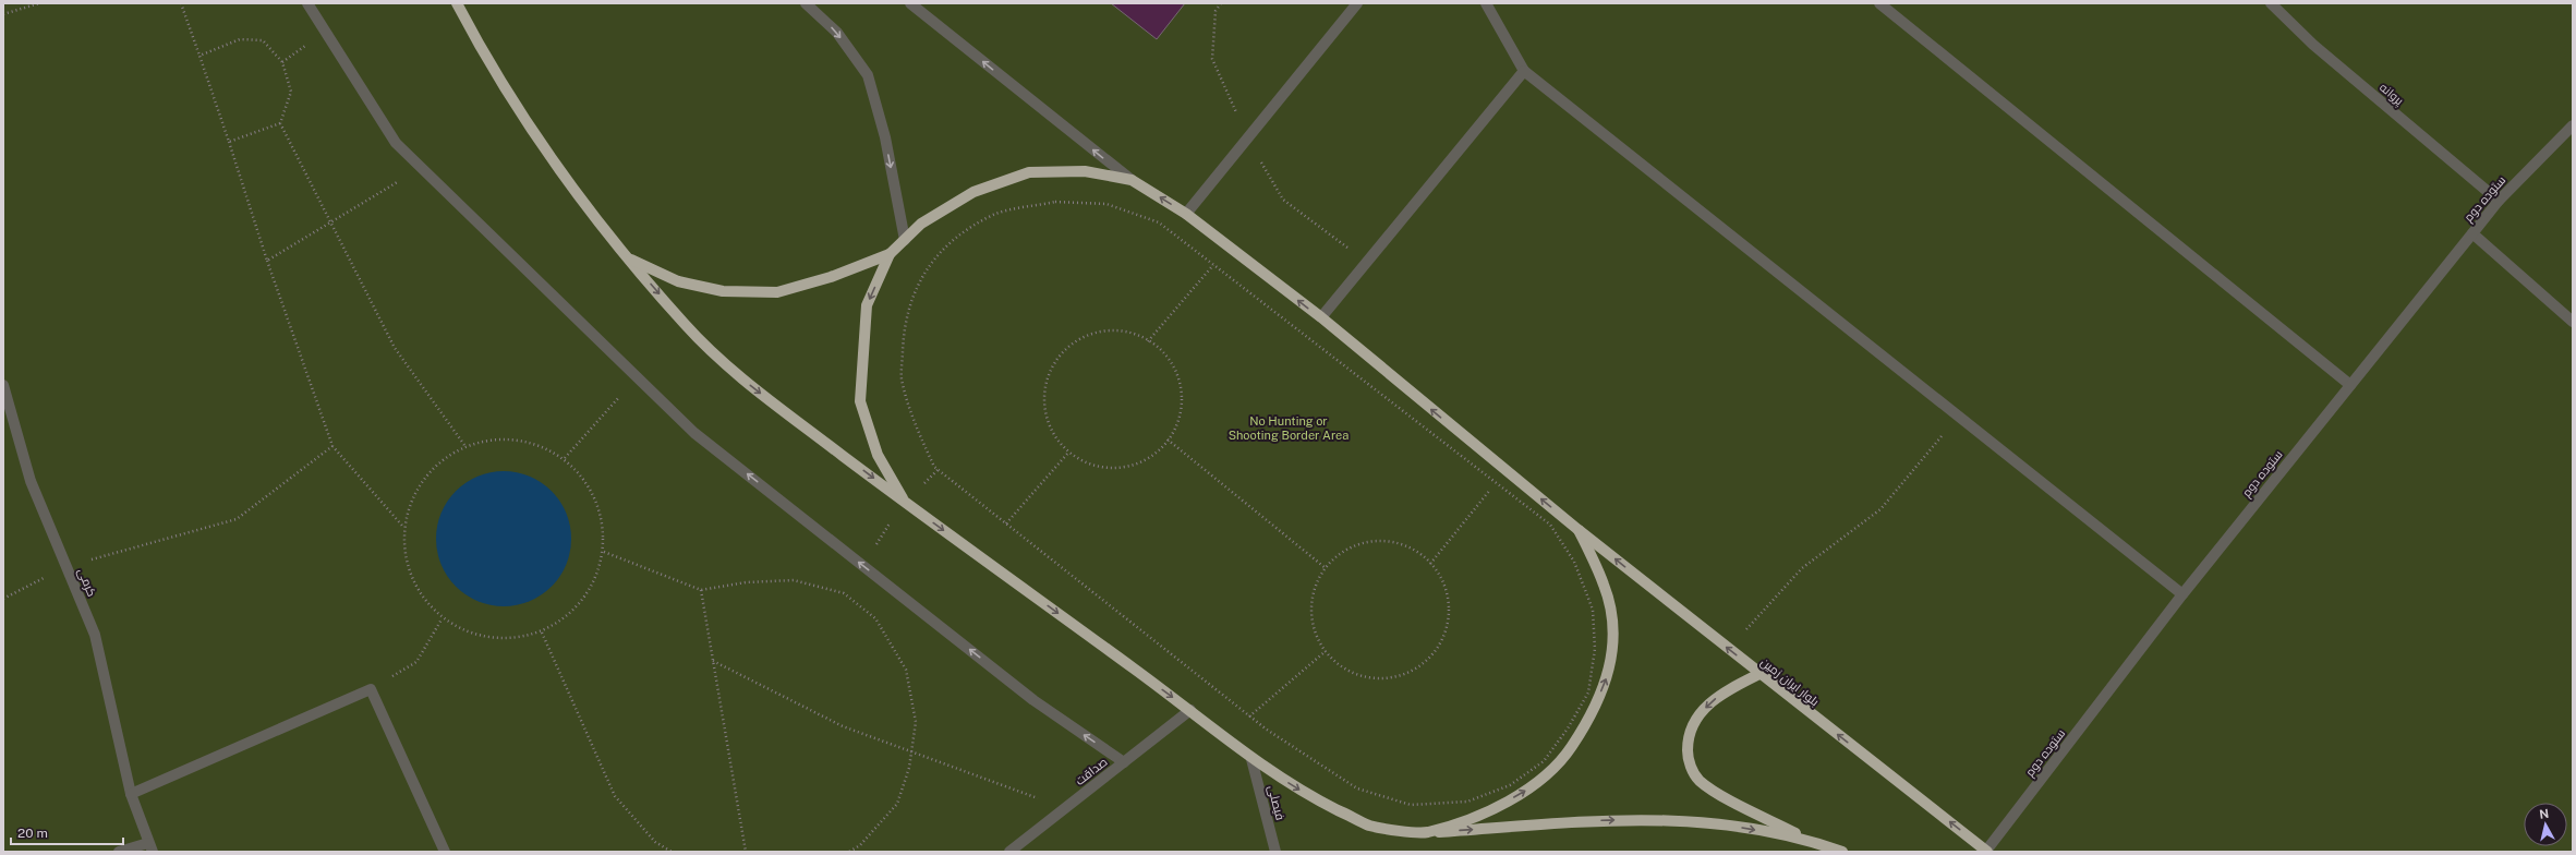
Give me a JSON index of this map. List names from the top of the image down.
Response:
{
  "streets": {
    "main road": ["بلوار ایران زمین"],
    "street": [
      "پروانه",
      "ستوده دوم",
      "کرمی",
      "صداقت",
      "فیصلی"
    ]
  },
  "crossings": [
    ["پروانه", "ستوده دوم"],
    ["ستوده دوم", "بلوار ایران زمین"]
  ],
  "one_way": ["بلوار ایران زمین"],
  "parks": ["No Hunting or Shooting Border Area"],
  "scale_bar": "20 m",
  "north": "top"
}
